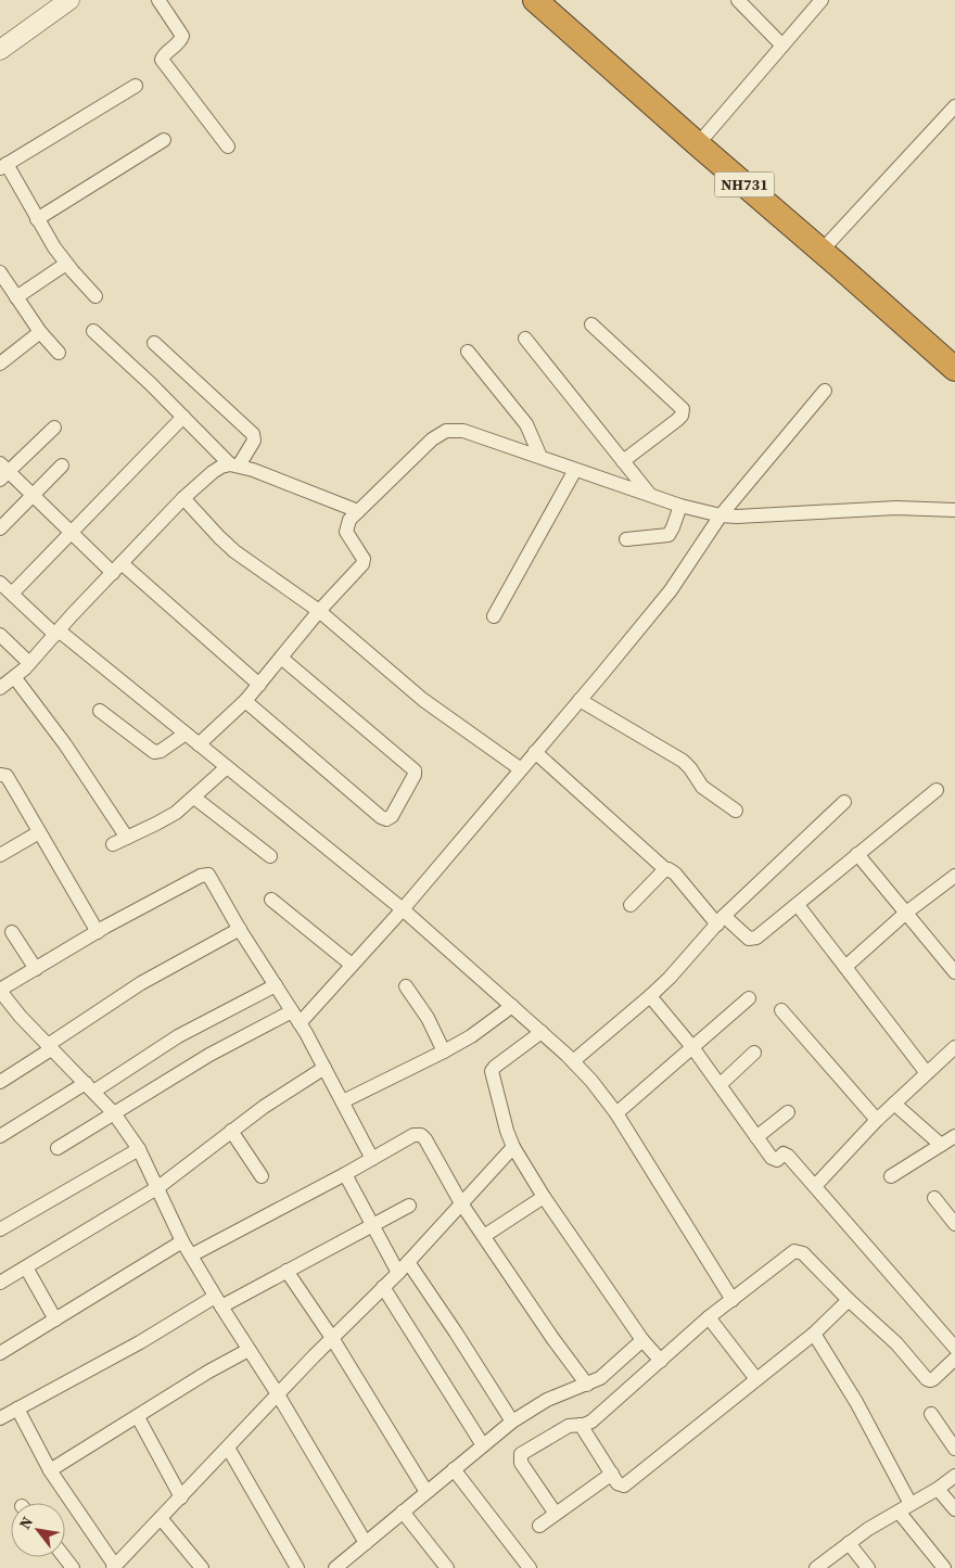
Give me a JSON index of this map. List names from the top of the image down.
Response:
{
  "streets": {
    "highway": ["NH731"]
  },
  "north": "top left"
}
